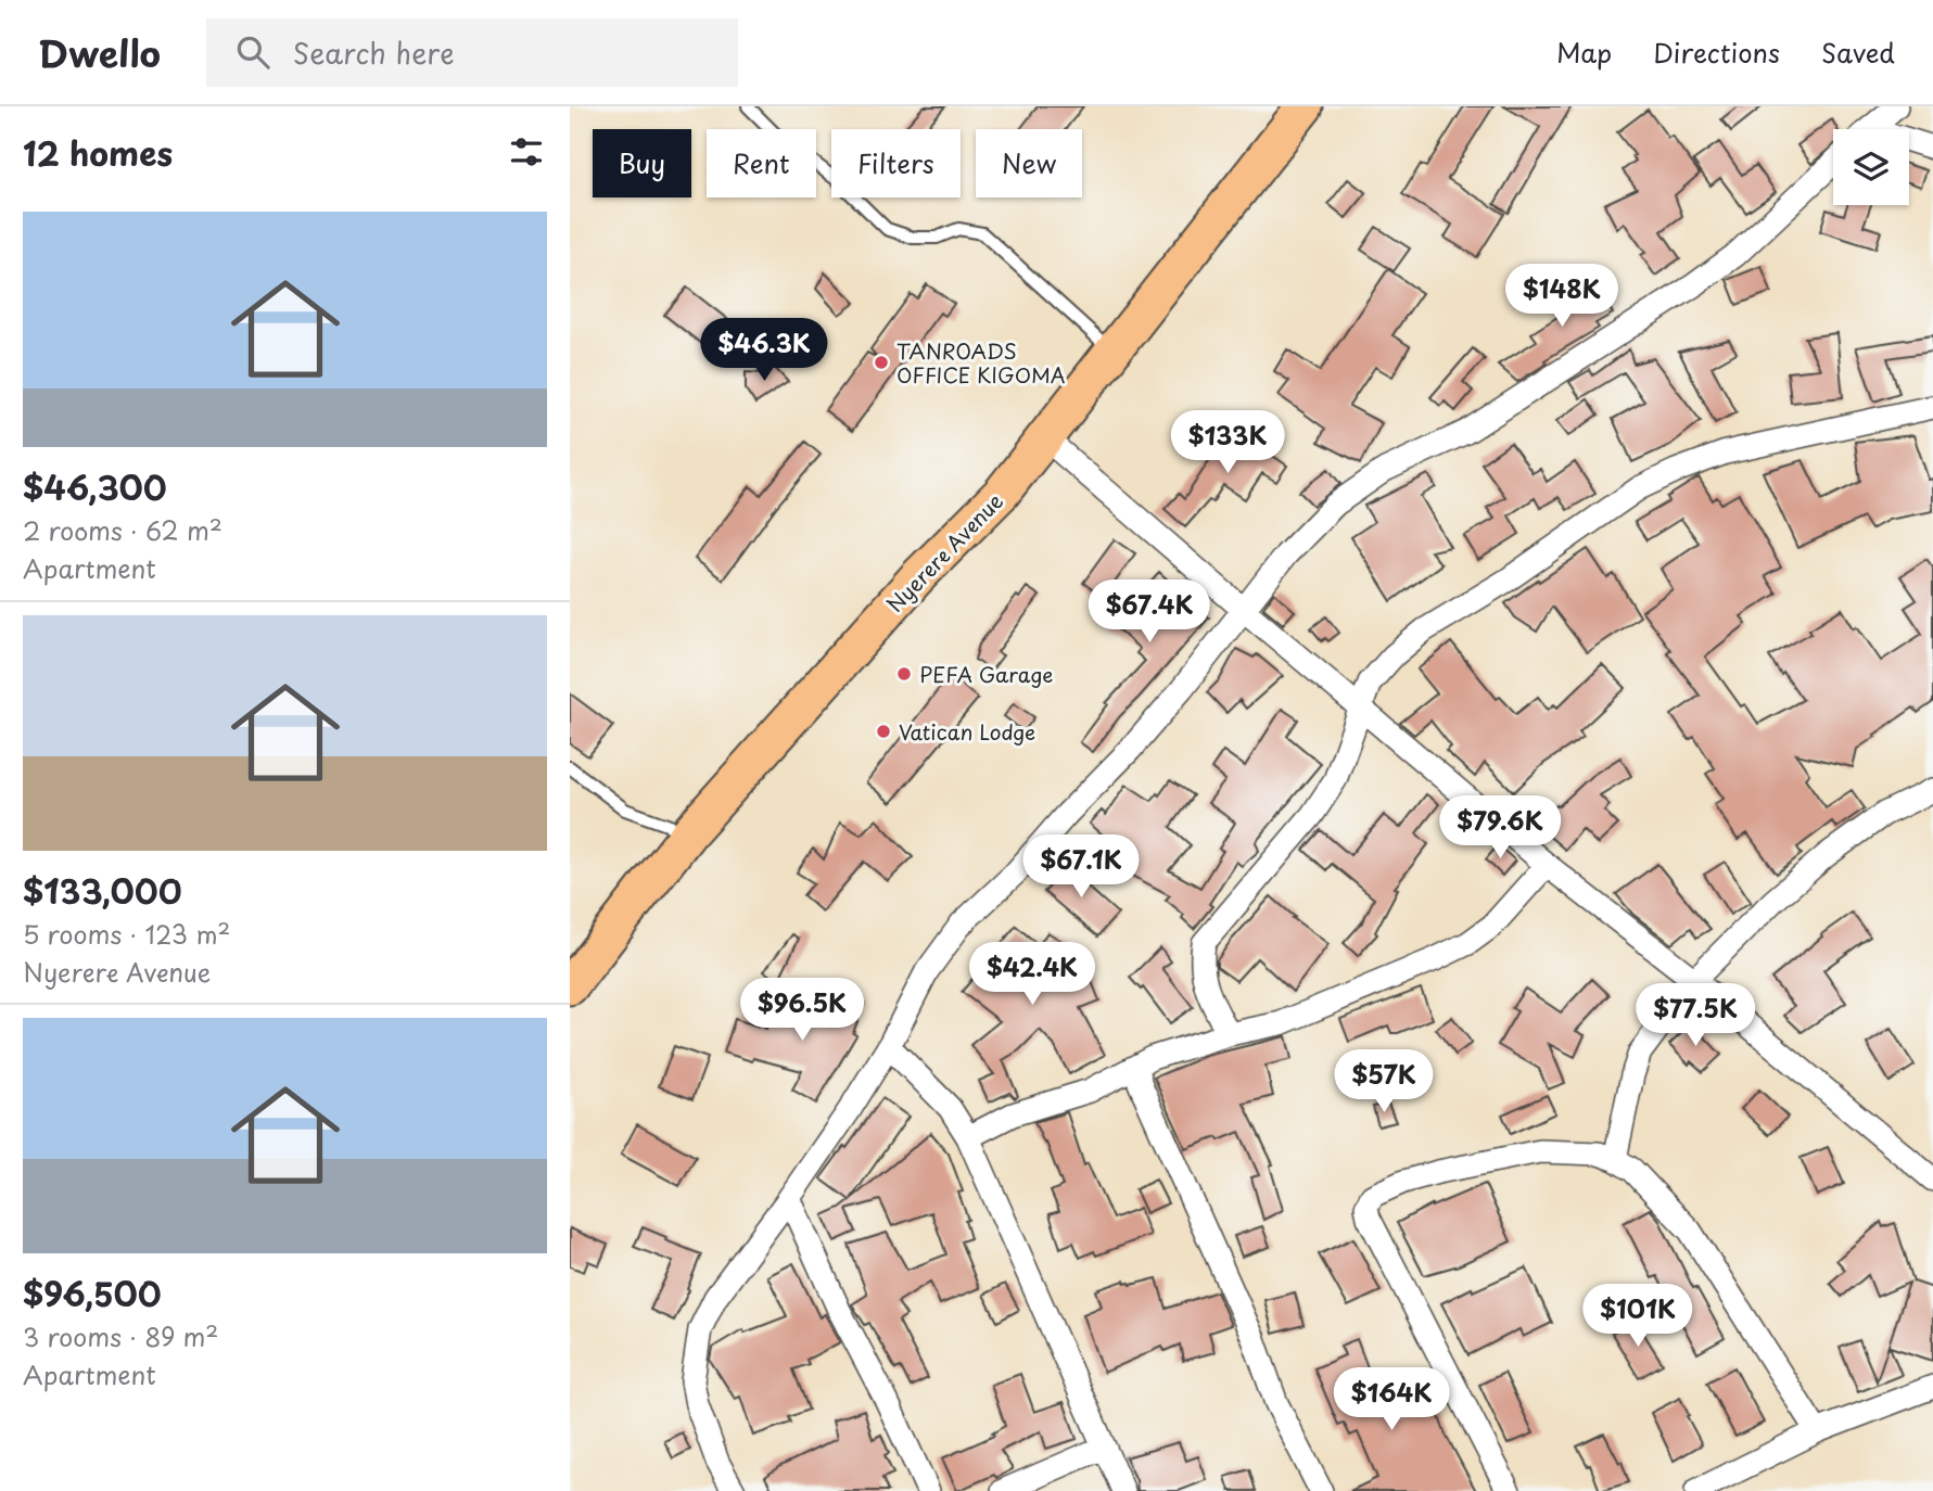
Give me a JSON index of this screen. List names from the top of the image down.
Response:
{
  "streets": {
    "main road": ["Nyerere Avenue"]
  },
  "places": ["TANROADS OFFICE KIGOMA", "PEFA Garage", "Vatican Lodge"],
  "page": {
    "header": "Dwello",
    "search": "Search here",
    "nav": ["Map", "Directions", "Saved"],
    "heading": "12 homes",
    "chip": [
      "Buy",
      "Rent",
      "Filters",
      "New"
    ],
    "list": [
      {
        "name": "$46,300",
        "note": "2 rooms · 62 m² · Apartment"
      },
      {
        "name": "$133,000",
        "note": "5 rooms · 123 m² · Nyerere Avenue"
      },
      {
        "name": "$96,500",
        "note": "3 rooms · 89 m² · Apartment"
      }
    ],
    "price": [
      "$148K",
      "$46.3K",
      "$133K",
      "$67.4K",
      "$79.6K",
      "$67.1K",
      "$42.4K",
      "$96.5K",
      "$77.5K",
      "$57K",
      "$101K",
      "$164K"
    ]
  }
}
